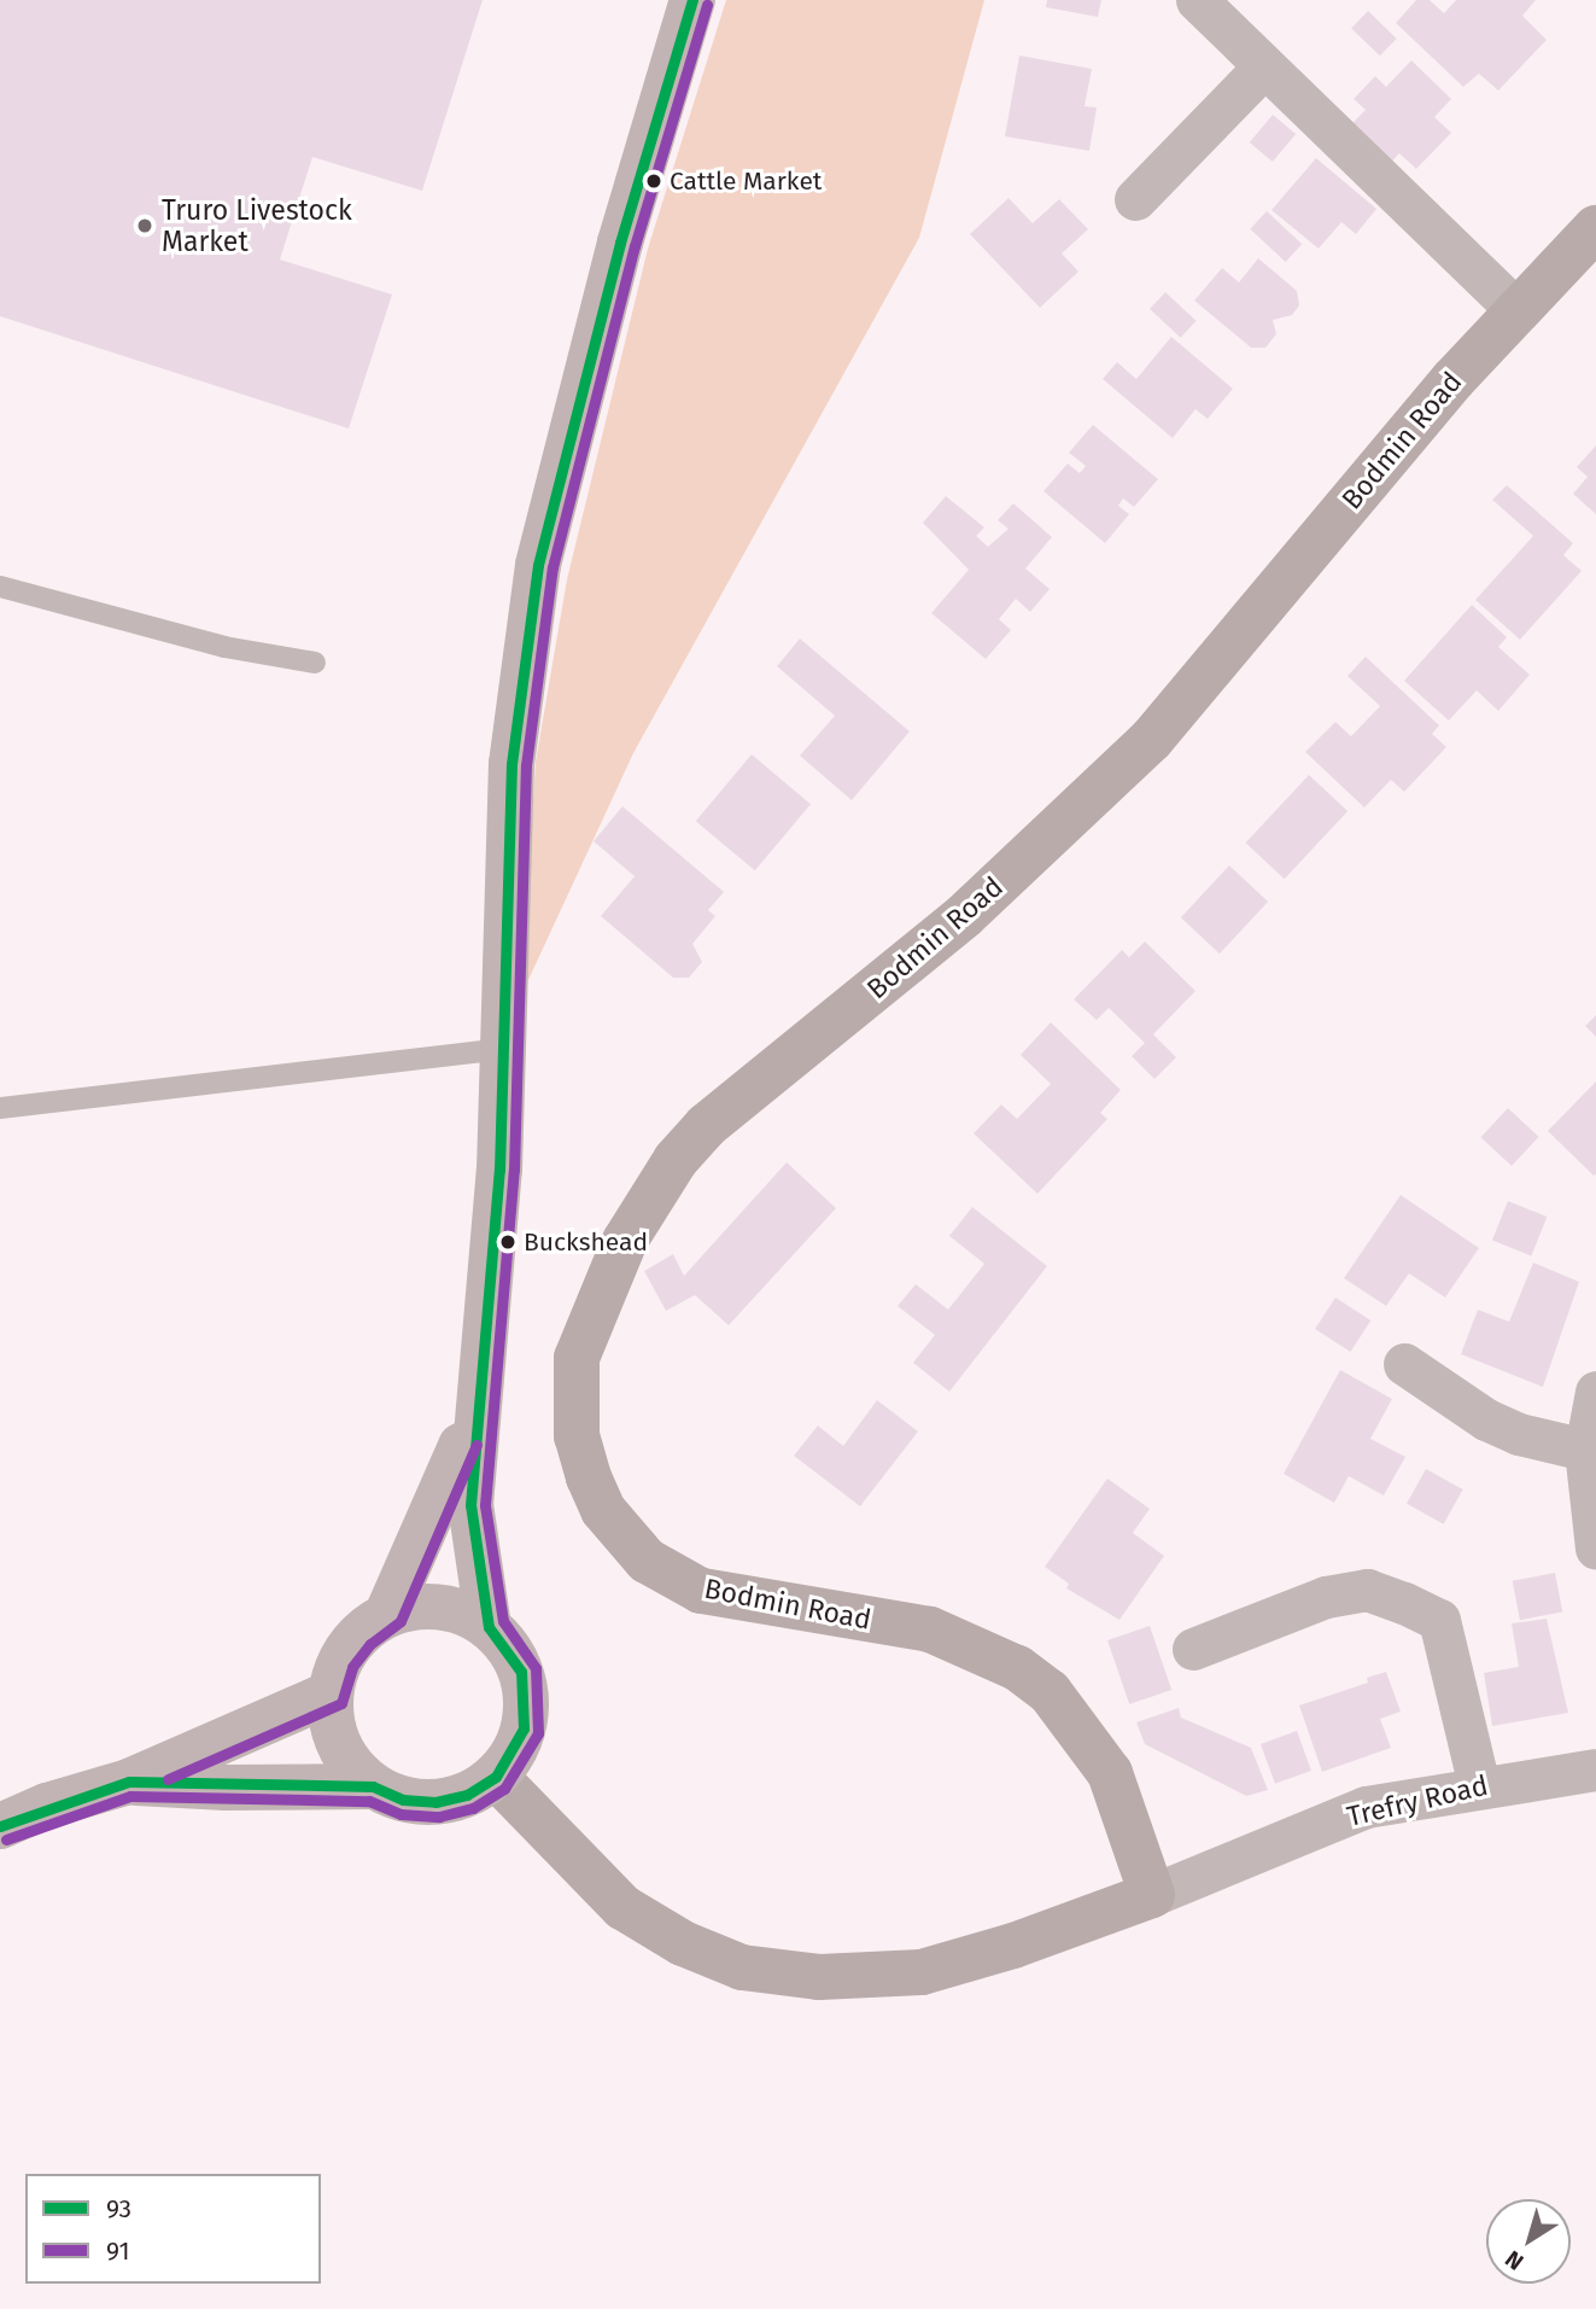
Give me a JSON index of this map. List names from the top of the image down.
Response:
{
  "streets": {
    "street": ["Bodmin Road", "Trefry Road"]
  },
  "crossings": [
    ["Bodmin Road", "Trefry Road"]
  ],
  "places": ["Cattle Market", "Truro Livestock Market", "Buckshead"],
  "lines": ["transit line 93", "transit line 91"],
  "legend": ["93", "91"],
  "north": "bottom left"
}
